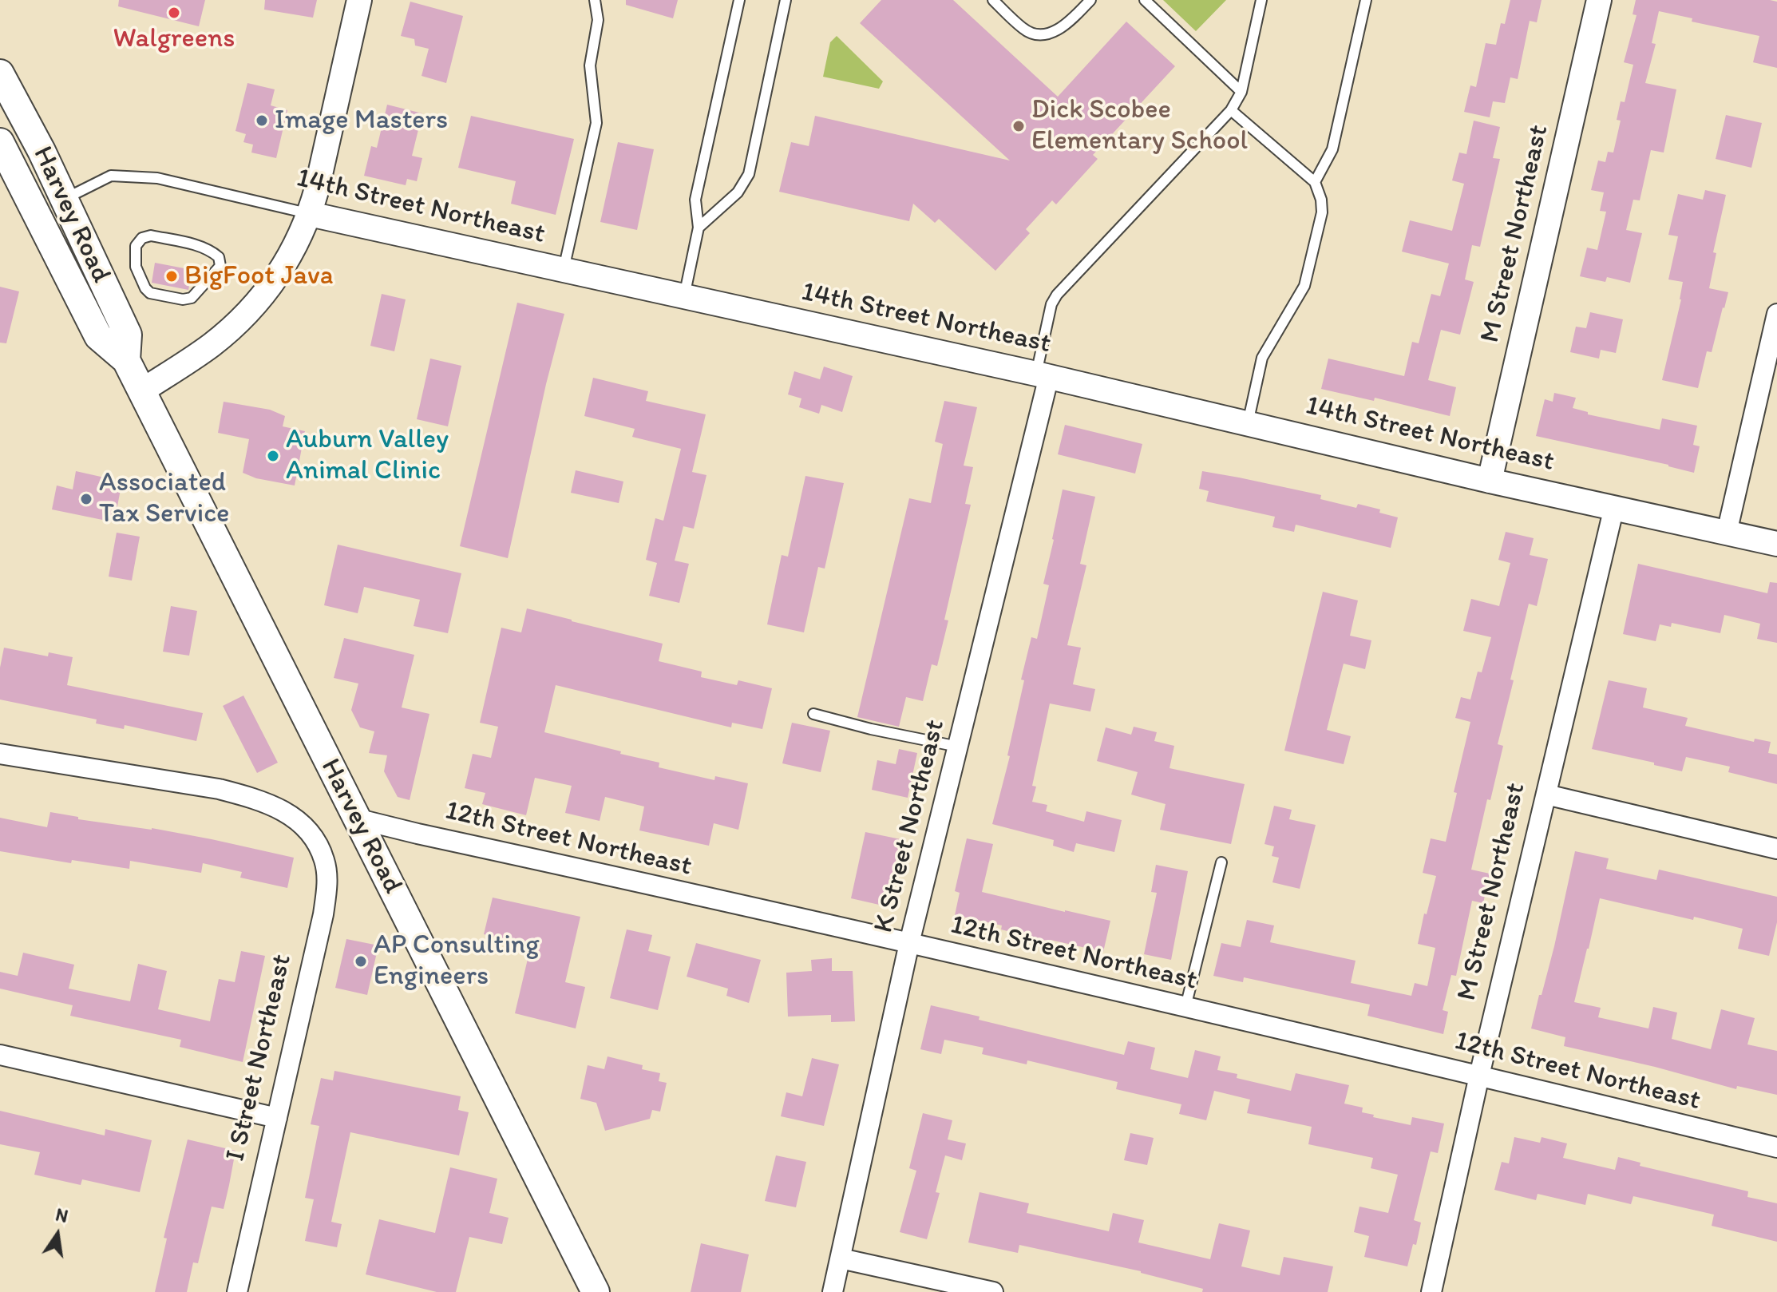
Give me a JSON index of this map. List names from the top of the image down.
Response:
{
  "streets": {
    "main road": ["Harvey Road"],
    "street": [
      "14th Street Northeast",
      "M Street Northeast",
      "K Street Northeast",
      "12th Street Northeast",
      "I Street Northeast"
    ]
  },
  "crossings": [
    ["14th Street Northeast", "Harvey Road"],
    ["14th Street Northeast", "M Street Northeast"],
    ["14th Street Northeast", "K Street Northeast"],
    ["Harvey Road", "12th Street Northeast"],
    ["M Street Northeast", "12th Street Northeast"],
    ["K Street Northeast", "12th Street Northeast"]
  ],
  "places": [
    "Walgreens",
    "Image Masters",
    "Dick Scobee Elementary School",
    "BigFoot Java",
    "Auburn Valley Animal Clinic",
    "Associated Tax Service",
    "AP Consulting Engineers"
  ],
  "north": "top"
}
